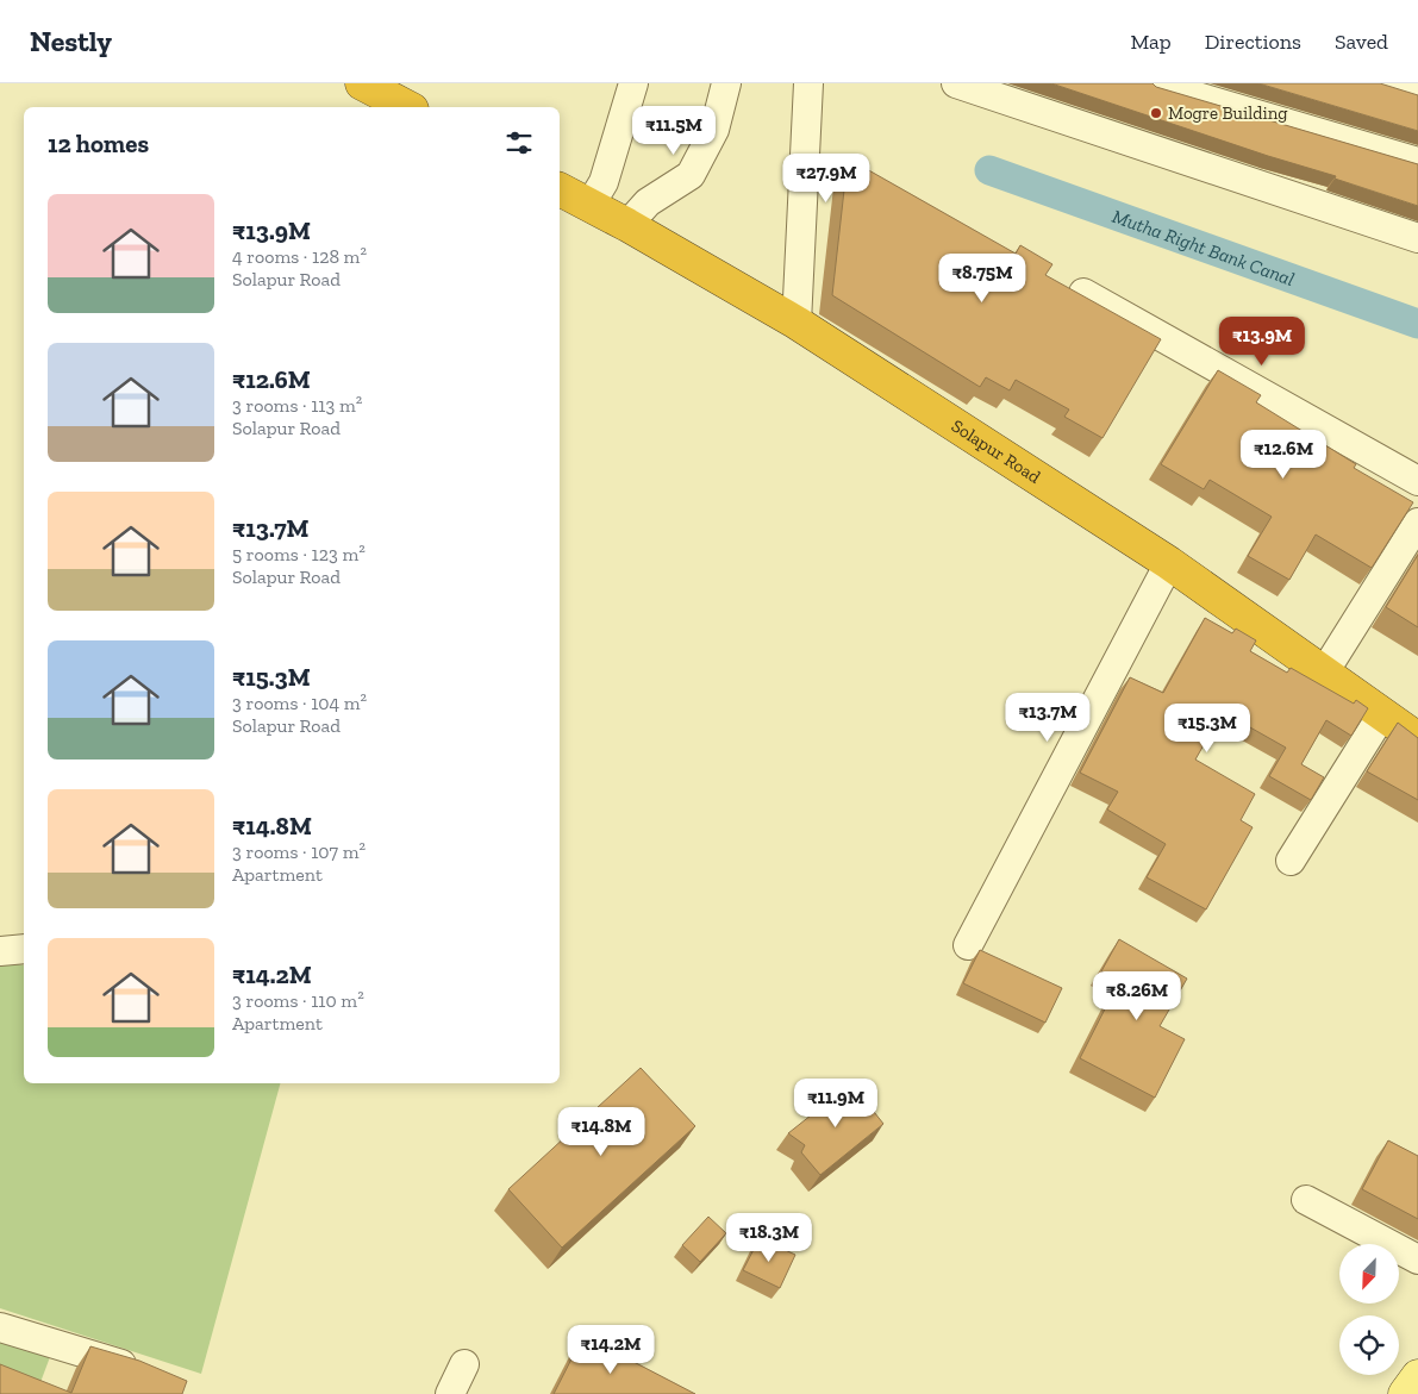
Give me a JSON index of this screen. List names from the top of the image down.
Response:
{
  "streets": {
    "highway": ["Solapur Road"]
  },
  "water": ["Mutha Right Bank Canal"],
  "places": ["Mogre Building"],
  "north": "bottom left",
  "page": {
    "header": "Nestly",
    "nav": ["Map", "Directions", "Saved"],
    "price": [
      "₹11.5M",
      "₹27.9M",
      "₹8.75M",
      "₹13.9M",
      "₹12.6M",
      "₹13.7M",
      "₹15.3M",
      "₹8.26M",
      "₹11.9M",
      "₹14.8M",
      "₹18.3M",
      "₹14.2M"
    ],
    "heading": "12 homes",
    "list": [
      {
        "name": "₹13.9M",
        "note": "4 rooms · 128 m² · Solapur Road"
      },
      {
        "name": "₹12.6M",
        "note": "3 rooms · 113 m² · Solapur Road"
      },
      {
        "name": "₹13.7M",
        "note": "5 rooms · 123 m² · Solapur Road"
      },
      {
        "name": "₹15.3M",
        "note": "3 rooms · 104 m² · Solapur Road"
      },
      {
        "name": "₹14.8M",
        "note": "3 rooms · 107 m² · Apartment"
      },
      {
        "name": "₹14.2M",
        "note": "3 rooms · 110 m² · Apartment"
      }
    ]
  }
}
